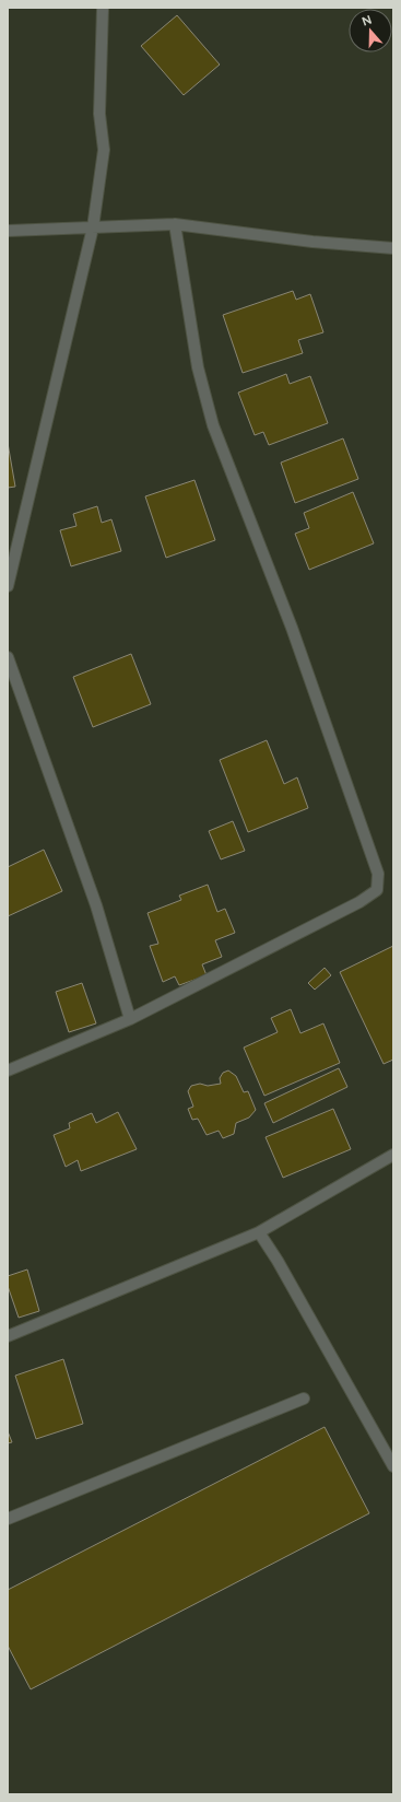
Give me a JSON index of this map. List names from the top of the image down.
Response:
{
  "north": "top"
}
